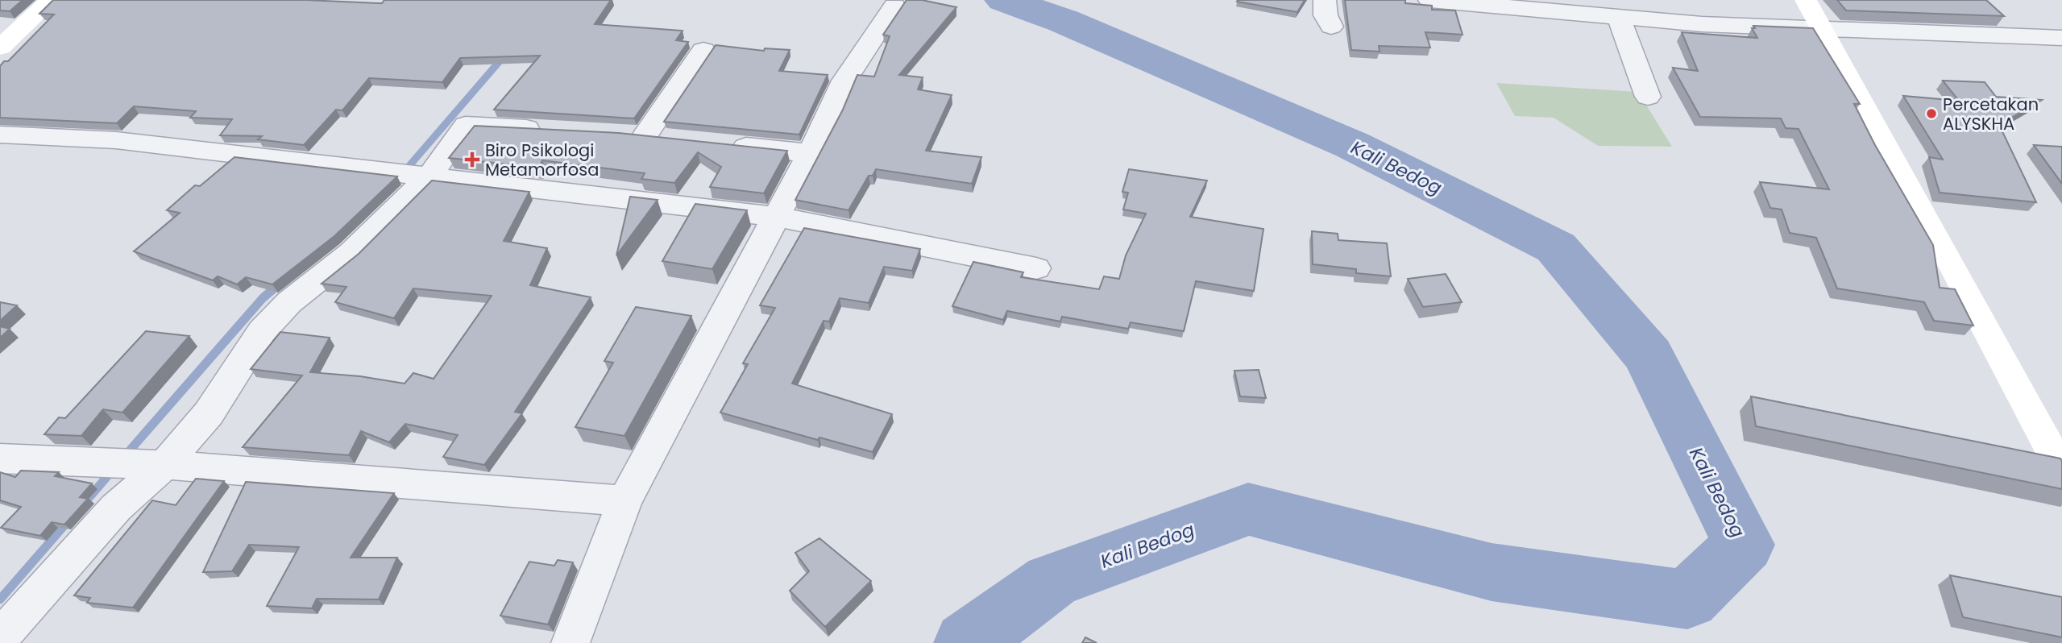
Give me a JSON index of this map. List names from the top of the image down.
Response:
{
  "water": ["Kali Bedog"],
  "places": {
    "other": ["Percetakan ALYSKHA"],
    "health": ["Biro Psikologi Metamorfosa"]
  }
}
